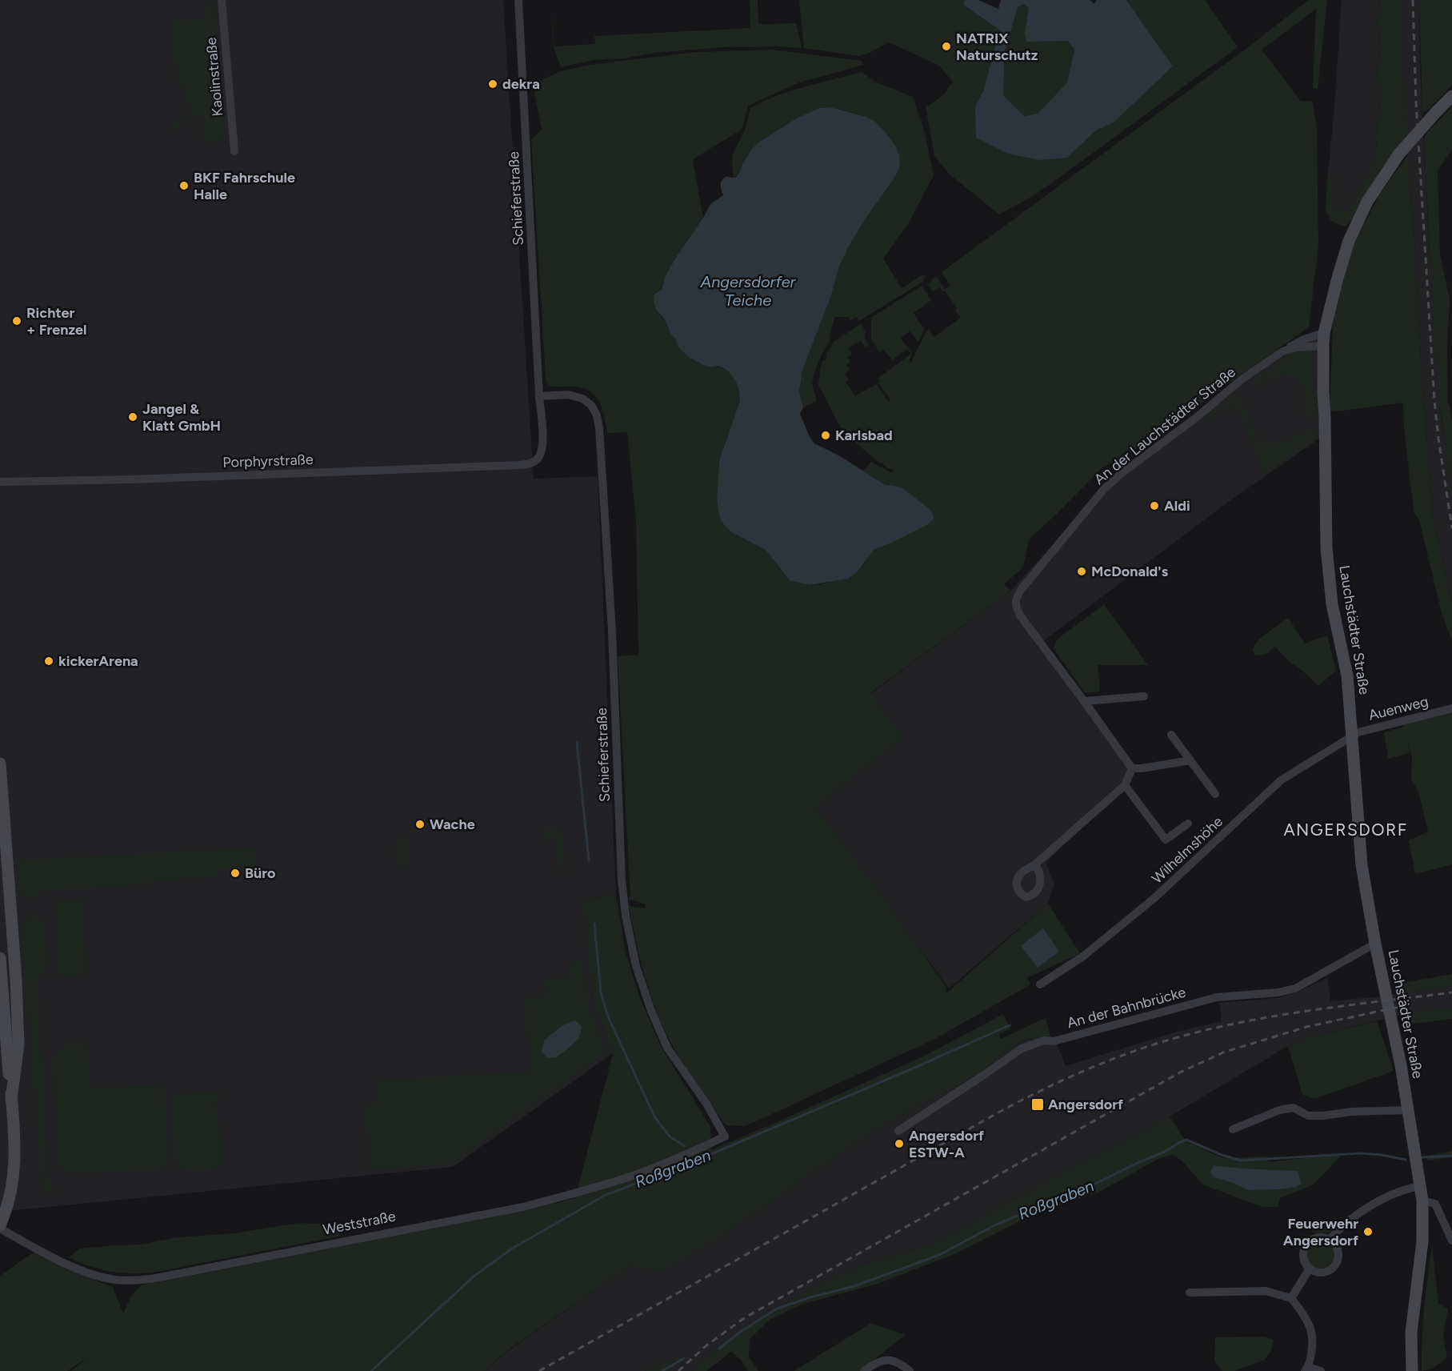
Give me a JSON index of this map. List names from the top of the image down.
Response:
{
  "streets": {
    "main road": ["Lauchstädter Straße"],
    "street": [
      "Kaolinstraße",
      "Schieferstraße",
      "An der Lauchstädter Straße",
      "Porphyrstraße",
      "Auenweg",
      "Wilhelmshöhe",
      "An der Bahnbrücke",
      "Weststraße"
    ]
  },
  "crossings": [
    ["Schieferstraße", "Porphyrstraße"],
    ["Schieferstraße", "Weststraße"],
    ["An der Lauchstädter Straße", "Lauchstädter Straße"],
    ["Lauchstädter Straße", "Auenweg"],
    ["Lauchstädter Straße", "Wilhelmshöhe"],
    ["Lauchstädter Straße", "An der Bahnbrücke"],
    ["Auenweg", "Wilhelmshöhe"]
  ],
  "districts": ["ANGERSDORF"],
  "water": ["Angersdorfer Teiche", "Roßgraben"],
  "places": {
    "other": [
      "NATRIX Naturschutz",
      "dekra",
      "BKF Fahrschule Halle",
      "Richter + Frenzel",
      "Jangel & Klatt GmbH",
      "Karlsbad",
      "Aldi",
      "McDonald's",
      "kickerArena",
      "Wache",
      "Büro",
      "Angersdorf ESTW-A",
      "Feuerwehr Angersdorf"
    ],
    "transit": ["Angersdorf"]
  }
}
